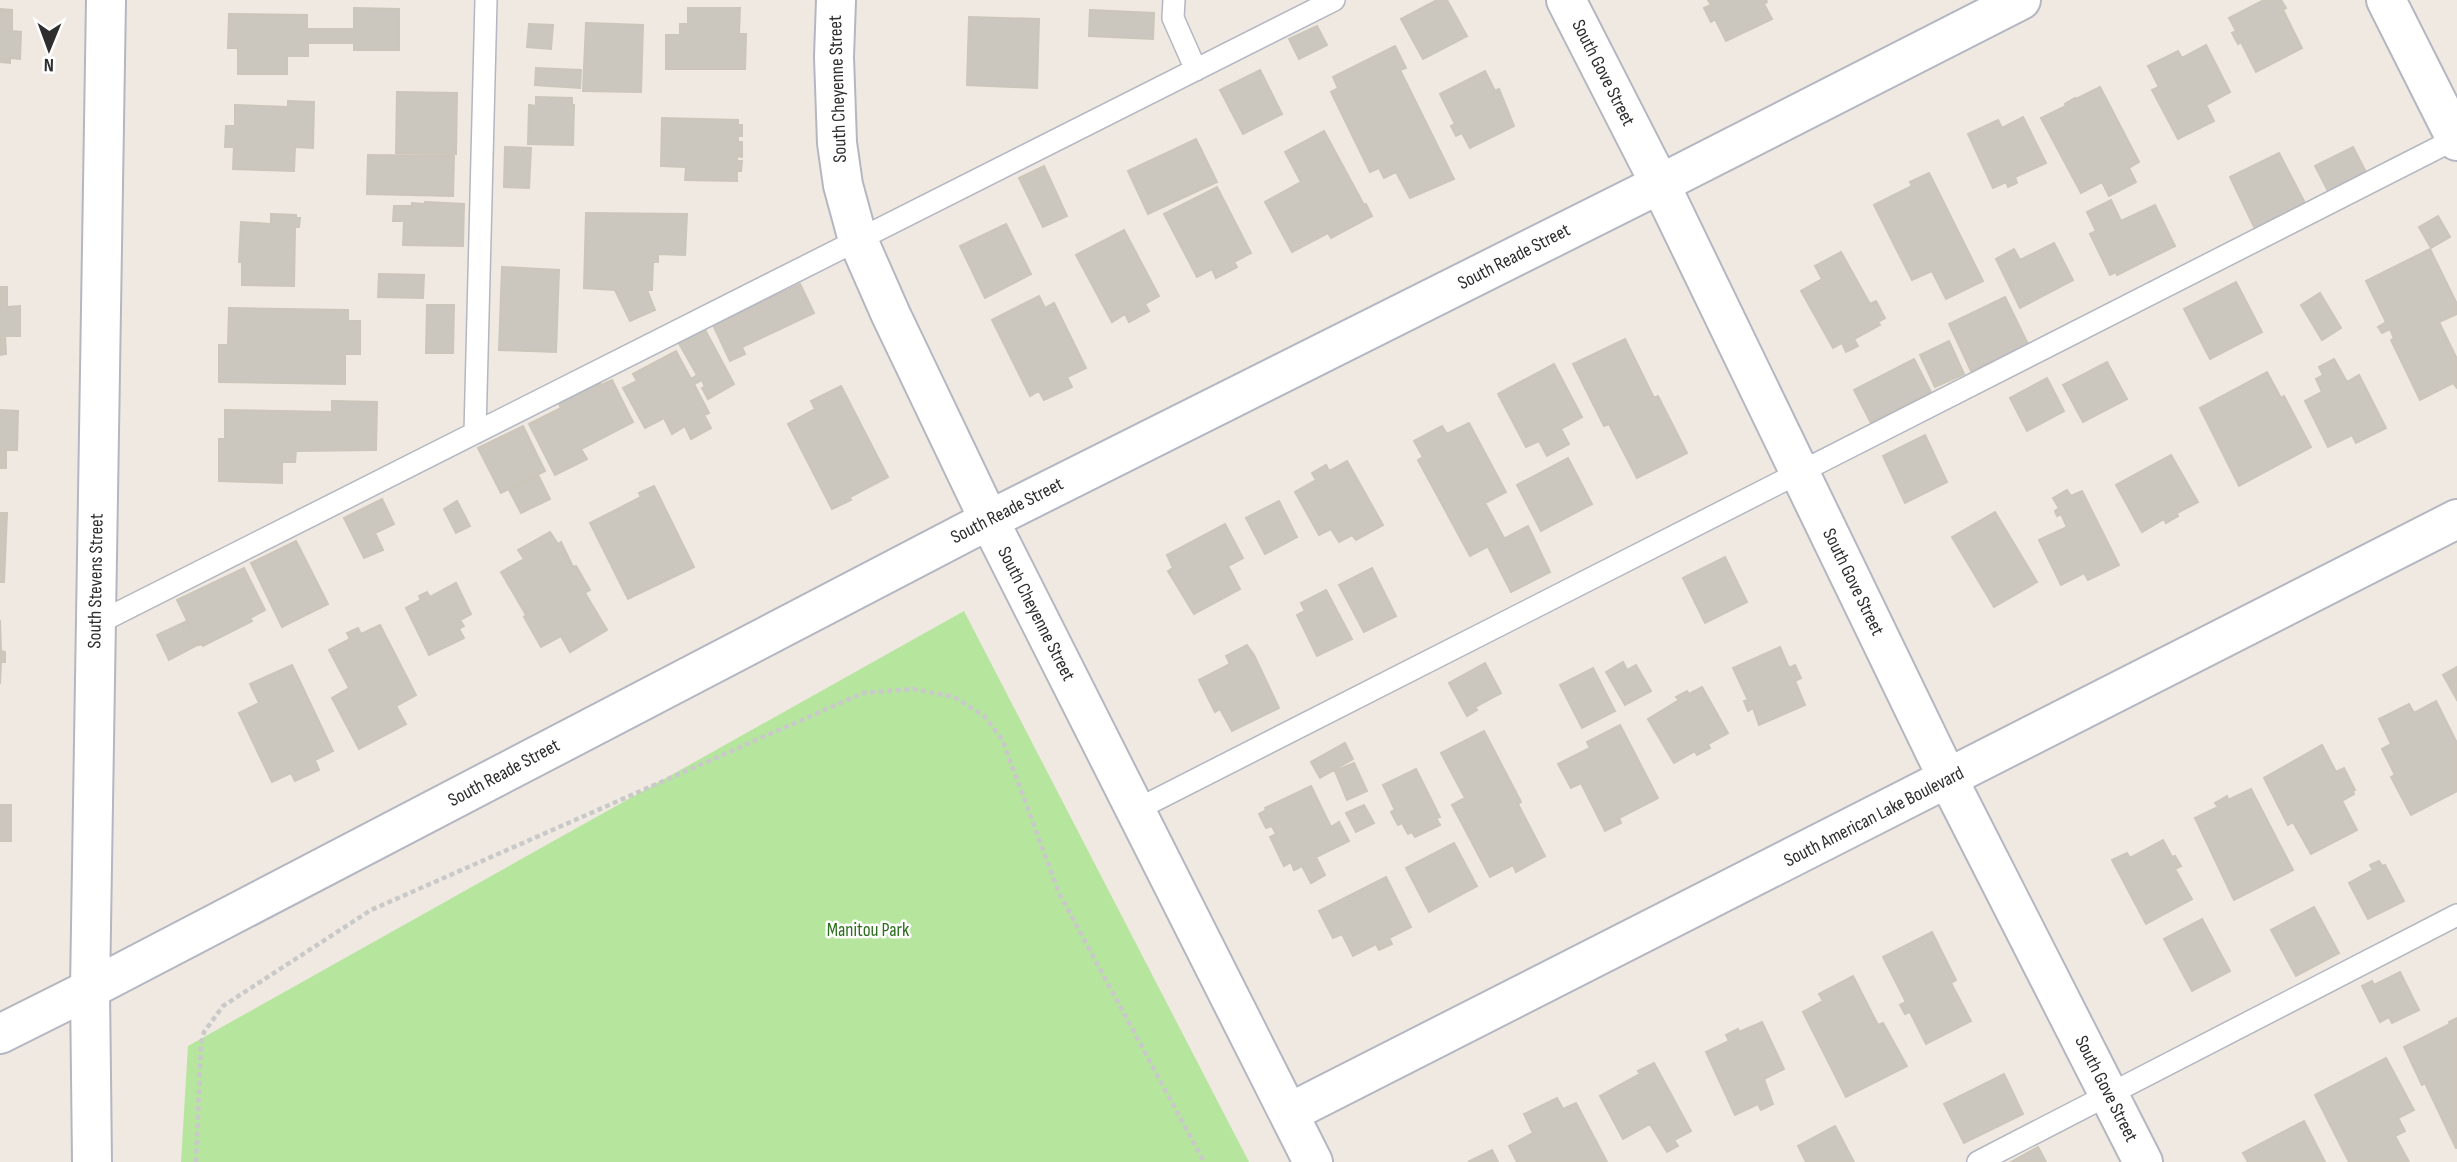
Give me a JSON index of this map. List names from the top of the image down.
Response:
{
  "streets": {
    "street": [
      "South Gove Street",
      "South Cheyenne Street",
      "South Reade Street",
      "South Stevens Street",
      "South American Lake Boulevard"
    ]
  },
  "crossings": [
    ["South Gove Street", "South Reade Street"],
    ["South Gove Street", "South American Lake Boulevard"],
    ["South Cheyenne Street", "South Reade Street"],
    ["South Cheyenne Street", "South American Lake Boulevard"],
    ["South Reade Street", "South Stevens Street"]
  ],
  "parks": ["Manitou Park"],
  "north": "bottom"
}
